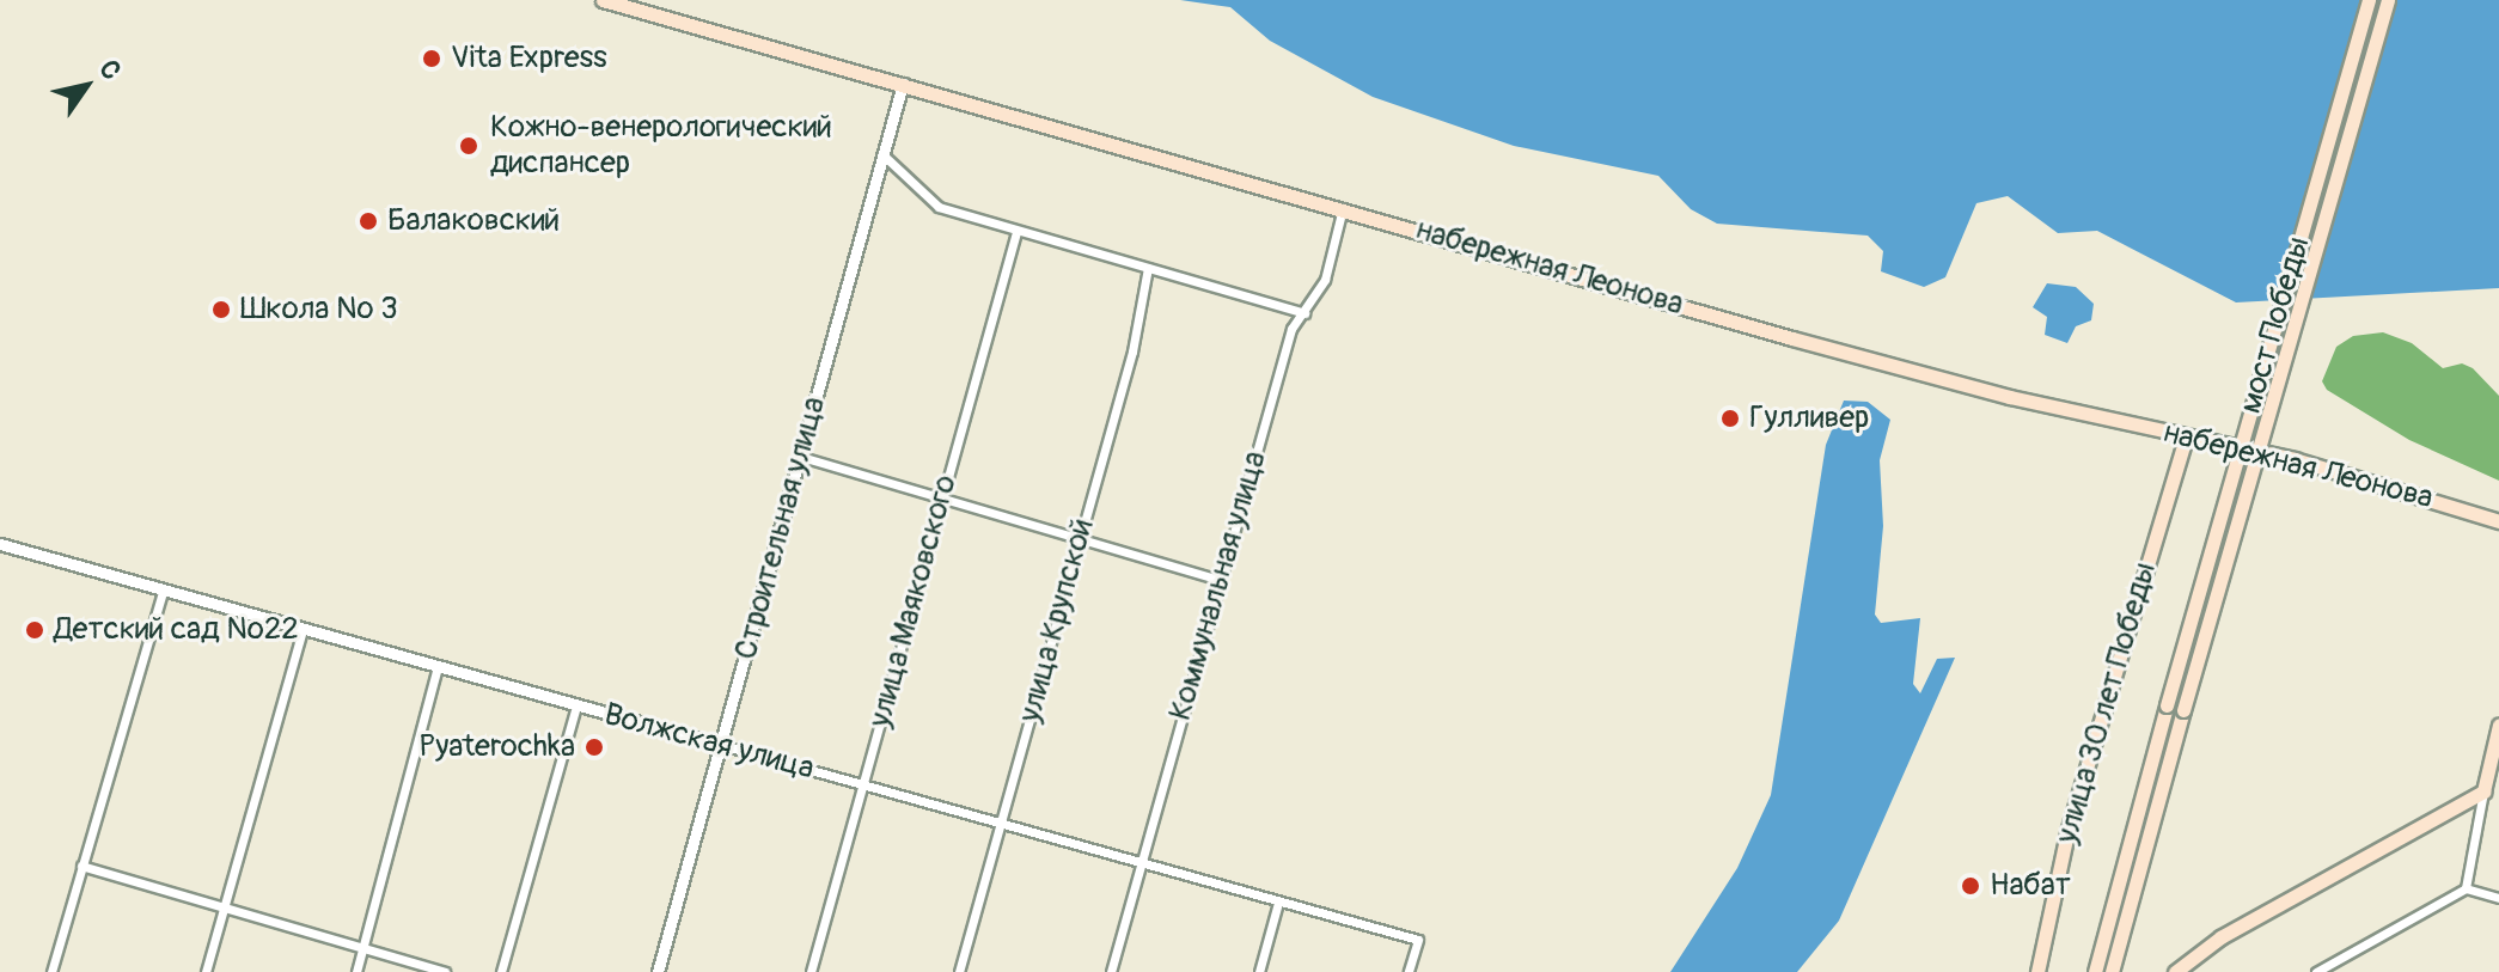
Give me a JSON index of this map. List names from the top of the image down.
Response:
{
  "streets": {
    "main road": ["набережная Леонова", "мост Победы", "улица 30 лет Победы"],
    "street": [
      "Строительная улица",
      "Коммунальная улица",
      "улица Маяковского",
      "улица Крупской",
      "Волжская улица"
    ]
  },
  "crossings": [
    ["набережная Леонова", "Строительная улица"],
    ["набережная Леонова", "Коммунальная улица"],
    ["набережная Леонова", "улица 30 лет Победы"],
    ["мост Победы", "улица 30 лет Победы"],
    ["Строительная улица", "Волжская улица"],
    ["Коммунальная улица", "Волжская улица"],
    ["улица Маяковского", "Волжская улица"],
    ["улица Крупской", "Волжская улица"]
  ],
  "places": [
    "Vita Express",
    "Кожно-венерологический диспансер",
    "Балаковский",
    "Школа № 3",
    "Гулливер",
    "Детский сад №22",
    "Pyaterochka",
    "Набат"
  ],
  "north": "top right"
}
